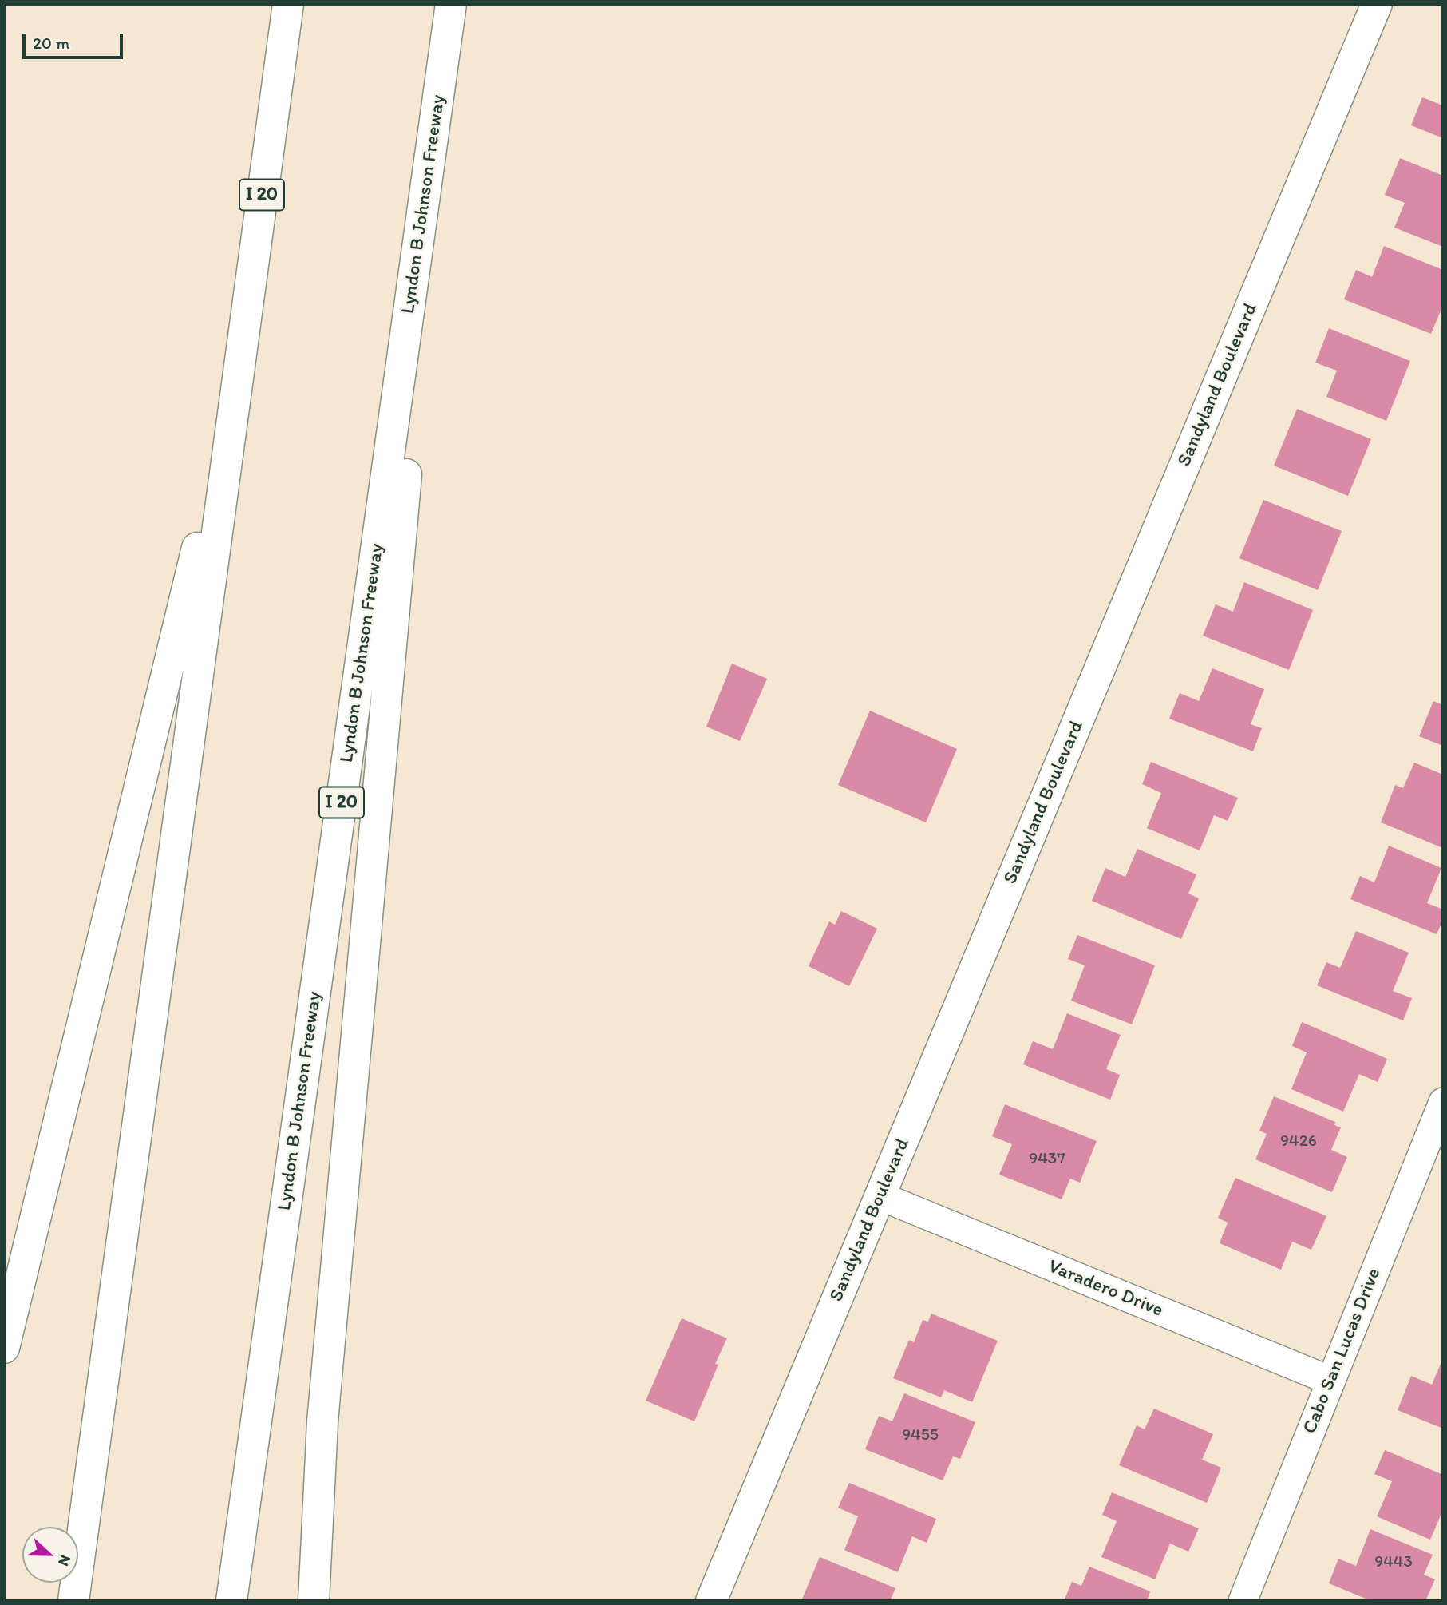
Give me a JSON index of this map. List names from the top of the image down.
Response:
{
  "streets": {
    "main road": ["I 20", "Lyndon B Johnson Freeway", "Sandyland Boulevard"],
    "street": ["Varadero Drive", "Cabo San Lucas Drive"]
  },
  "crossings": [
    ["Sandyland Boulevard", "Varadero Drive"],
    ["Varadero Drive", "Cabo San Lucas Drive"]
  ],
  "house_numbers": [
    "9426",
    "9437",
    "9455",
    "9443"
  ],
  "scale_bar": "20 m",
  "north": "right"
}
